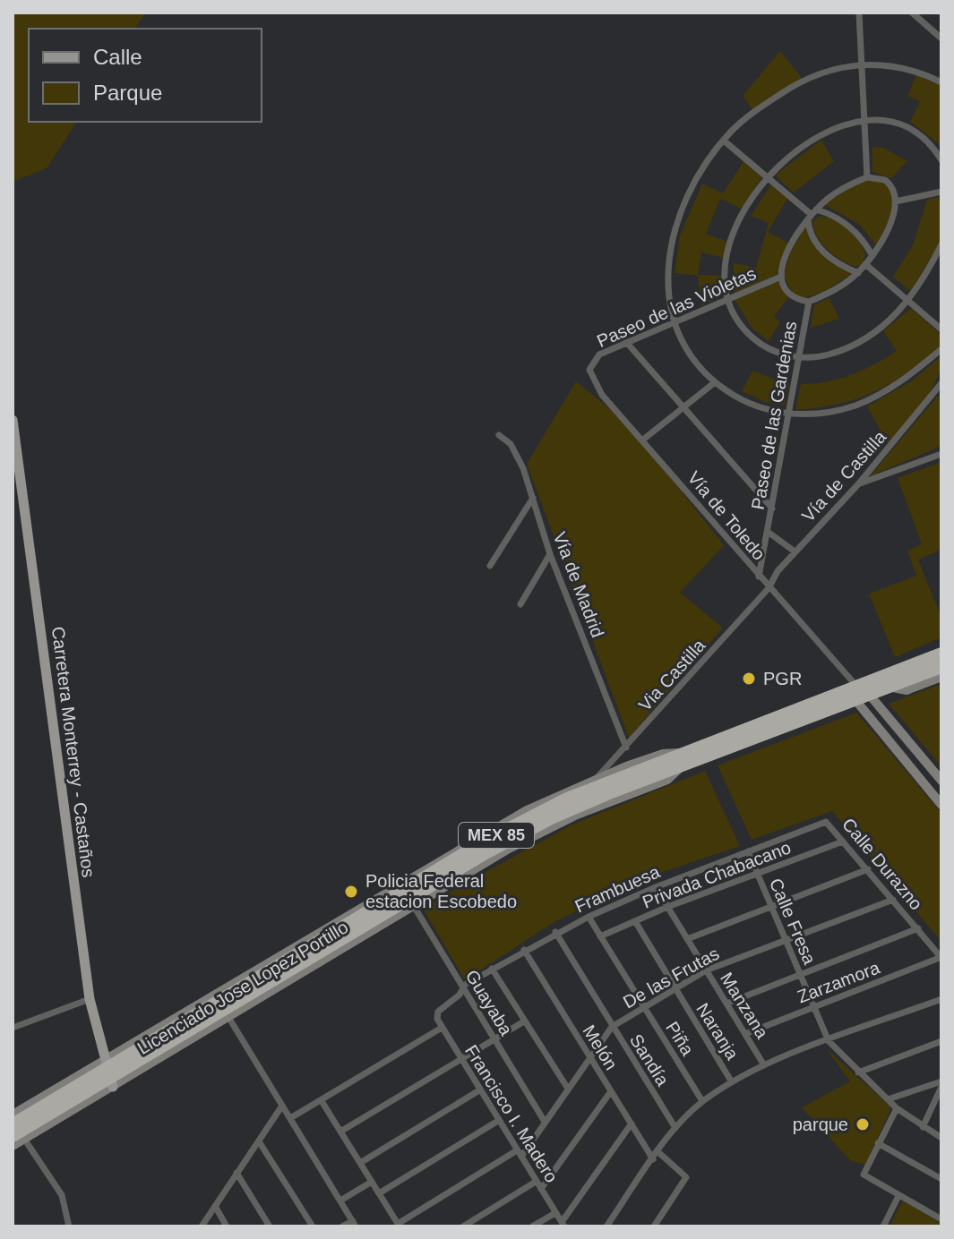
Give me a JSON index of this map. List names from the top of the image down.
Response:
{
  "streets": {
    "highway": ["MEX 85", "Licenciado Jose Lopez Portillo"],
    "main road": ["Carretera Monterrey - Castaños"],
    "street": [
      "Paseo de las Violetas",
      "Paseo de las Gardenias",
      "Vía de Castilla",
      "Vía de Toledo",
      "Vía de Madrid",
      "Via Castilla",
      "Calle Durazno",
      "Privada Chabacano",
      "Frambuesa",
      "Calle Fresa",
      "De las Frutas",
      "Zarzamora",
      "Guayaba",
      "Manzana",
      "Naranja",
      "Piña",
      "Melón",
      "Sandía",
      "Francisco I. Madero"
    ]
  },
  "crossings": [
    ["Paseo de las Violetas", "Vía de Toledo"],
    ["Paseo de las Gardenias", "Vía de Toledo"],
    ["Vía de Castilla", "Vía de Toledo"],
    ["Vía de Castilla", "Via Castilla"],
    ["Vía de Toledo", "Via Castilla"],
    ["Vía de Toledo", "Licenciado Jose Lopez Portillo"],
    ["Vía de Madrid", "Via Castilla"],
    ["Via Castilla", "Licenciado Jose Lopez Portillo"],
    ["Carretera Monterrey - Castaños", "Licenciado Jose Lopez Portillo"],
    ["Calle Durazno", "Privada Chabacano"],
    ["Calle Durazno", "Frambuesa"],
    ["Calle Durazno", "De las Frutas"],
    ["Calle Durazno", "Zarzamora"],
    ["Privada Chabacano", "Calle Fresa"],
    ["Privada Chabacano", "Manzana"],
    ["Privada Chabacano", "Naranja"],
    ["Privada Chabacano", "Piña"],
    ["Frambuesa", "Calle Fresa"],
    ["Frambuesa", "Guayaba"],
    ["Frambuesa", "Manzana"],
    ["Frambuesa", "Piña"],
    ["Frambuesa", "Melón"],
    ["Frambuesa", "Sandía"],
    ["Frambuesa", "Francisco I. Madero"],
    ["Calle Fresa", "De las Frutas"],
    ["Calle Fresa", "Zarzamora"],
    ["De las Frutas", "Guayaba"],
    ["De las Frutas", "Manzana"],
    ["De las Frutas", "Naranja"],
    ["De las Frutas", "Piña"],
    ["De las Frutas", "Melón"],
    ["De las Frutas", "Sandía"],
    ["De las Frutas", "Francisco I. Madero"],
    ["Zarzamora", "Manzana"],
    ["Licenciado Jose Lopez Portillo", "Guayaba"]
  ],
  "places": ["PGR", "Policia Federal estacion Escobedo", "parque"],
  "legend": ["Calle", "Parque"]
}
